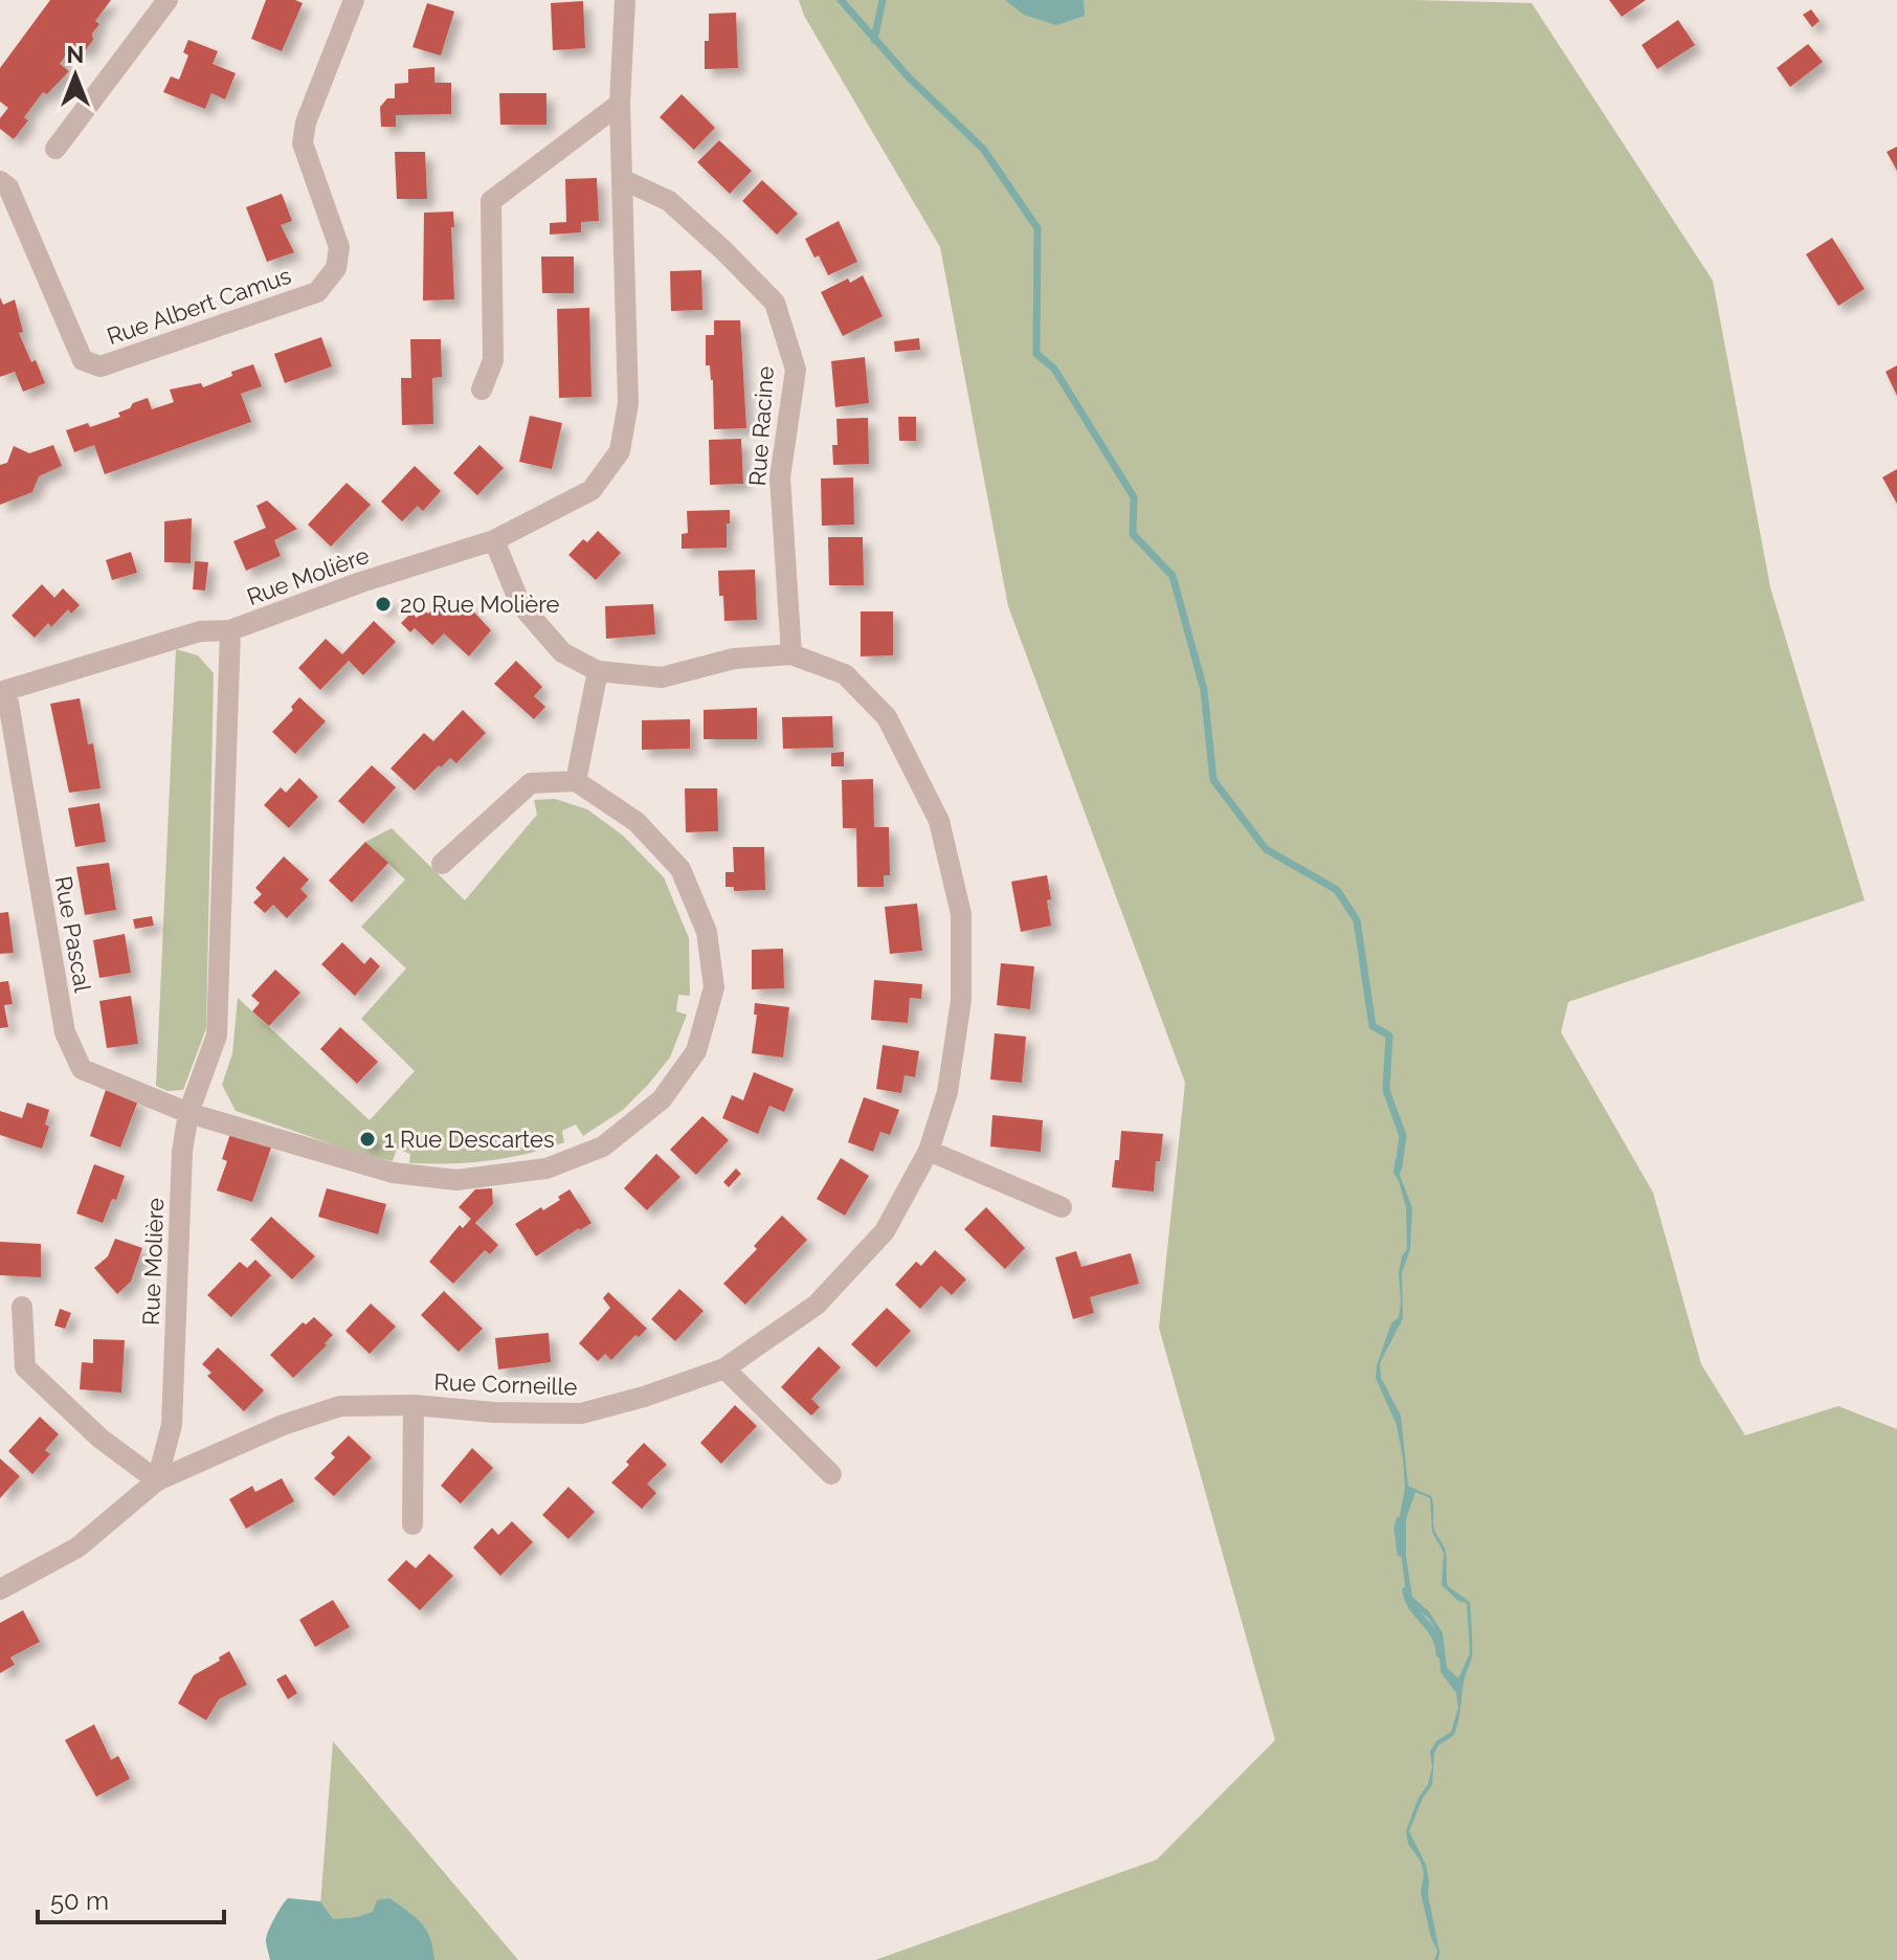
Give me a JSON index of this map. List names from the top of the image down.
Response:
{
  "streets": {
    "street": [
      "Rue Albert Camus",
      "Rue Racine",
      "Rue Molière",
      "Rue Pascal",
      "Rue Corneille"
    ]
  },
  "crossings": [
    ["Rue Racine", "Rue Molière"],
    ["Rue Racine", "Rue Corneille"],
    ["Rue Molière", "Rue Pascal"],
    ["Rue Molière", "Rue Corneille"]
  ],
  "places": ["20 Rue Molière", "1 Rue Descartes"],
  "scale_bar": "50 m",
  "north": "top"
}
